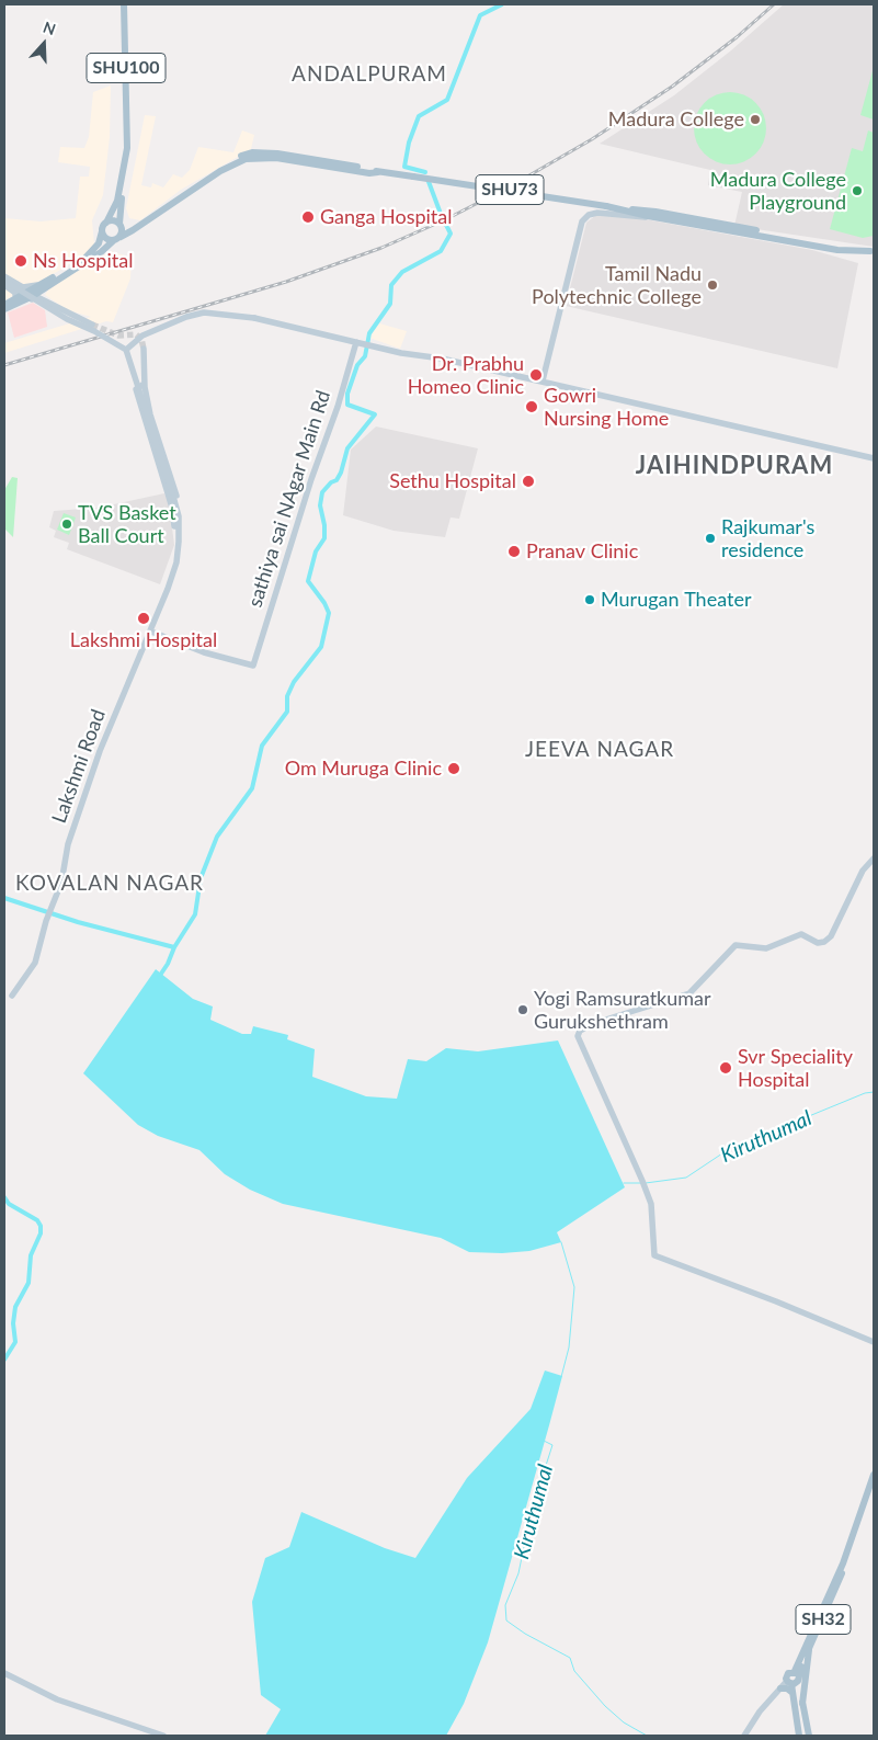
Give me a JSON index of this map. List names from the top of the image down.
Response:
{
  "streets": {
    "main road": ["SHU100", "SHU73", "SH32"],
    "street": ["sathiya sai NAgar Main Rd", "Lakshmi Road"]
  },
  "crossings": [
    ["SHU100", "SHU73"],
    ["sathiya sai NAgar Main Rd", "Lakshmi Road"]
  ],
  "districts": [
    "ANDALPURAM",
    "JAIHINDPURAM",
    "JEEVA NAGAR",
    "KOVALAN NAGAR"
  ],
  "water": ["Kiruthumal"],
  "places": [
    "Madura College",
    "Madura College Playground",
    "Ganga Hospital",
    "Ns Hospital",
    "Tamil Nadu Polytechnic College",
    "Dr. Prabhu Homeo Clinic",
    "Gowri Nursing Home",
    "Sethu Hospital",
    "TVS Basket Ball Court",
    "Rajkumar's residence",
    "Pranav Clinic",
    "Murugan Theater",
    "Lakshmi Hospital",
    "Om Muruga Clinic",
    "Yogi Ramsuratkumar Gurukshethram",
    "Svr Speciality Hospital"
  ],
  "north": "top"
}
